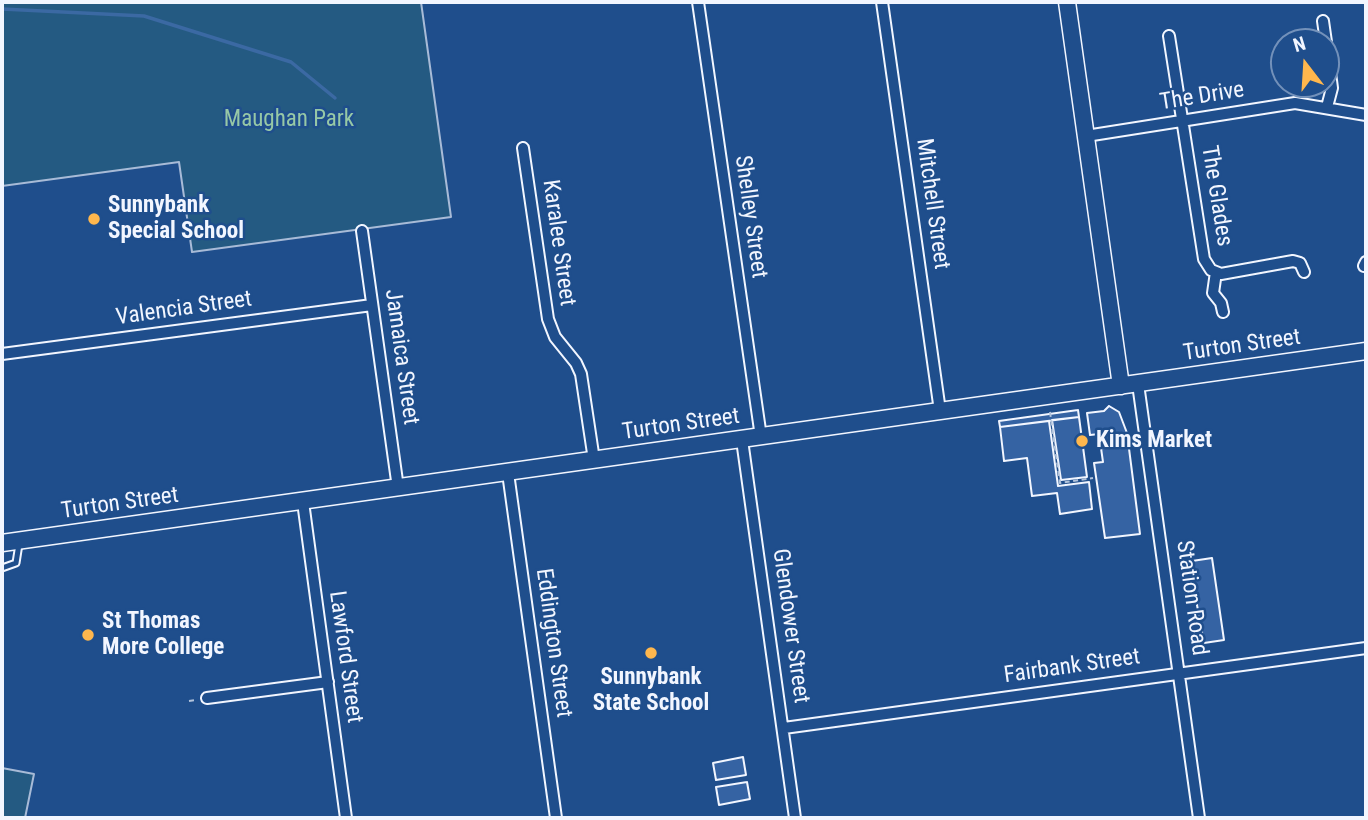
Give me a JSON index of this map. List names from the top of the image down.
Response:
{
  "streets": {
    "street": [
      "The Drive",
      "The Glades",
      "Mitchell Street",
      "Shelley Street",
      "Karalee Street",
      "Valencia Street",
      "Turton Street",
      "Jamaica Street",
      "Station Road",
      "Glendower Street",
      "Eddington Street",
      "Lawford Street",
      "Fairbank Street"
    ]
  },
  "crossings": [
    ["The Drive", "The Glades"],
    ["Mitchell Street", "Turton Street"],
    ["Shelley Street", "Turton Street"],
    ["Karalee Street", "Turton Street"],
    ["Valencia Street", "Jamaica Street"],
    ["Turton Street", "Jamaica Street"],
    ["Turton Street", "Station Road"],
    ["Turton Street", "Glendower Street"],
    ["Turton Street", "Eddington Street"],
    ["Turton Street", "Lawford Street"],
    ["Station Road", "Fairbank Street"],
    ["Glendower Street", "Fairbank Street"]
  ],
  "parks": ["Maughan Park"],
  "places": [
    "Sunnybank Special School",
    "Kims Market",
    "St Thomas More College",
    "Sunnybank State School"
  ],
  "north": "top"
}
